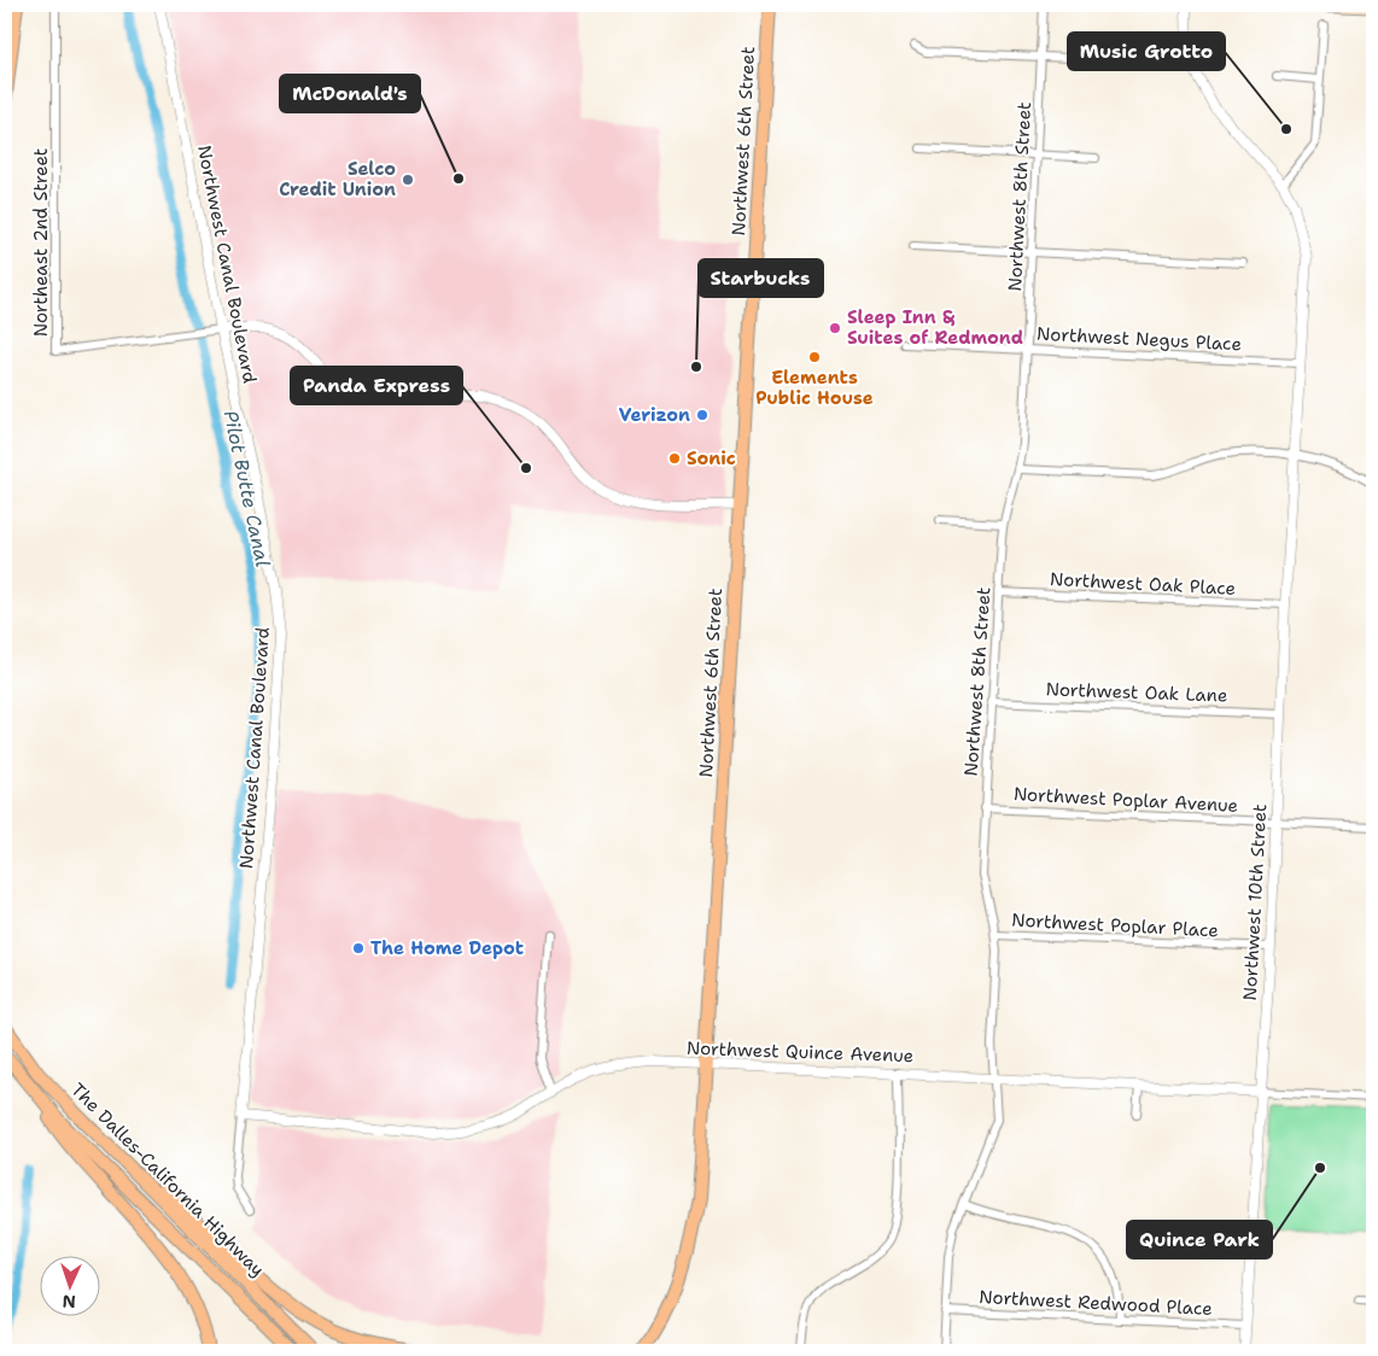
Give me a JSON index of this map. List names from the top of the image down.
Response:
{
  "streets": {
    "main road": ["Northwest 6th Street", "The Dalles-California Highway"],
    "street": [
      "Northwest 8th Street",
      "Northeast 2nd Street",
      "Northwest Canal Boulevard",
      "Northwest Negus Place",
      "Northwest Oak Place",
      "Northwest Oak Lane",
      "Northwest Poplar Avenue",
      "Northwest 10th Street",
      "Northwest Poplar Place",
      "Northwest Quince Avenue",
      "Northwest Redwood Place"
    ]
  },
  "crossings": [
    ["Northwest 6th Street", "Northwest Quince Avenue"],
    ["Northwest 8th Street", "Northwest Negus Place"],
    ["Northwest 8th Street", "Northwest Oak Place"],
    ["Northwest 8th Street", "Northwest Oak Lane"],
    ["Northwest 8th Street", "Northwest Poplar Avenue"],
    ["Northwest 8th Street", "Northwest Poplar Place"],
    ["Northwest 8th Street", "Northwest Quince Avenue"],
    ["Northwest 8th Street", "Northwest Redwood Place"],
    ["Northeast 2nd Street", "Northwest Canal Boulevard"],
    ["Northwest Canal Boulevard", "Northwest Quince Avenue"],
    ["Northwest Negus Place", "Northwest 10th Street"],
    ["Northwest Oak Place", "Northwest 10th Street"],
    ["Northwest Oak Lane", "Northwest 10th Street"],
    ["Northwest Poplar Avenue", "Northwest 10th Street"],
    ["Northwest 10th Street", "Northwest Poplar Place"],
    ["Northwest 10th Street", "Northwest Quince Avenue"],
    ["Northwest 10th Street", "Northwest Redwood Place"]
  ],
  "water": ["Pilot Butte Canal"],
  "places": [
    "Music Grotto",
    "McDonald's",
    "Selco Credit Union",
    "Sleep Inn & Suites of Redmond",
    "Elements Public House",
    "Starbucks",
    "Verizon",
    "Sonic",
    "Panda Express",
    "The Home Depot",
    "Quince Park"
  ],
  "north": "bottom"
}
